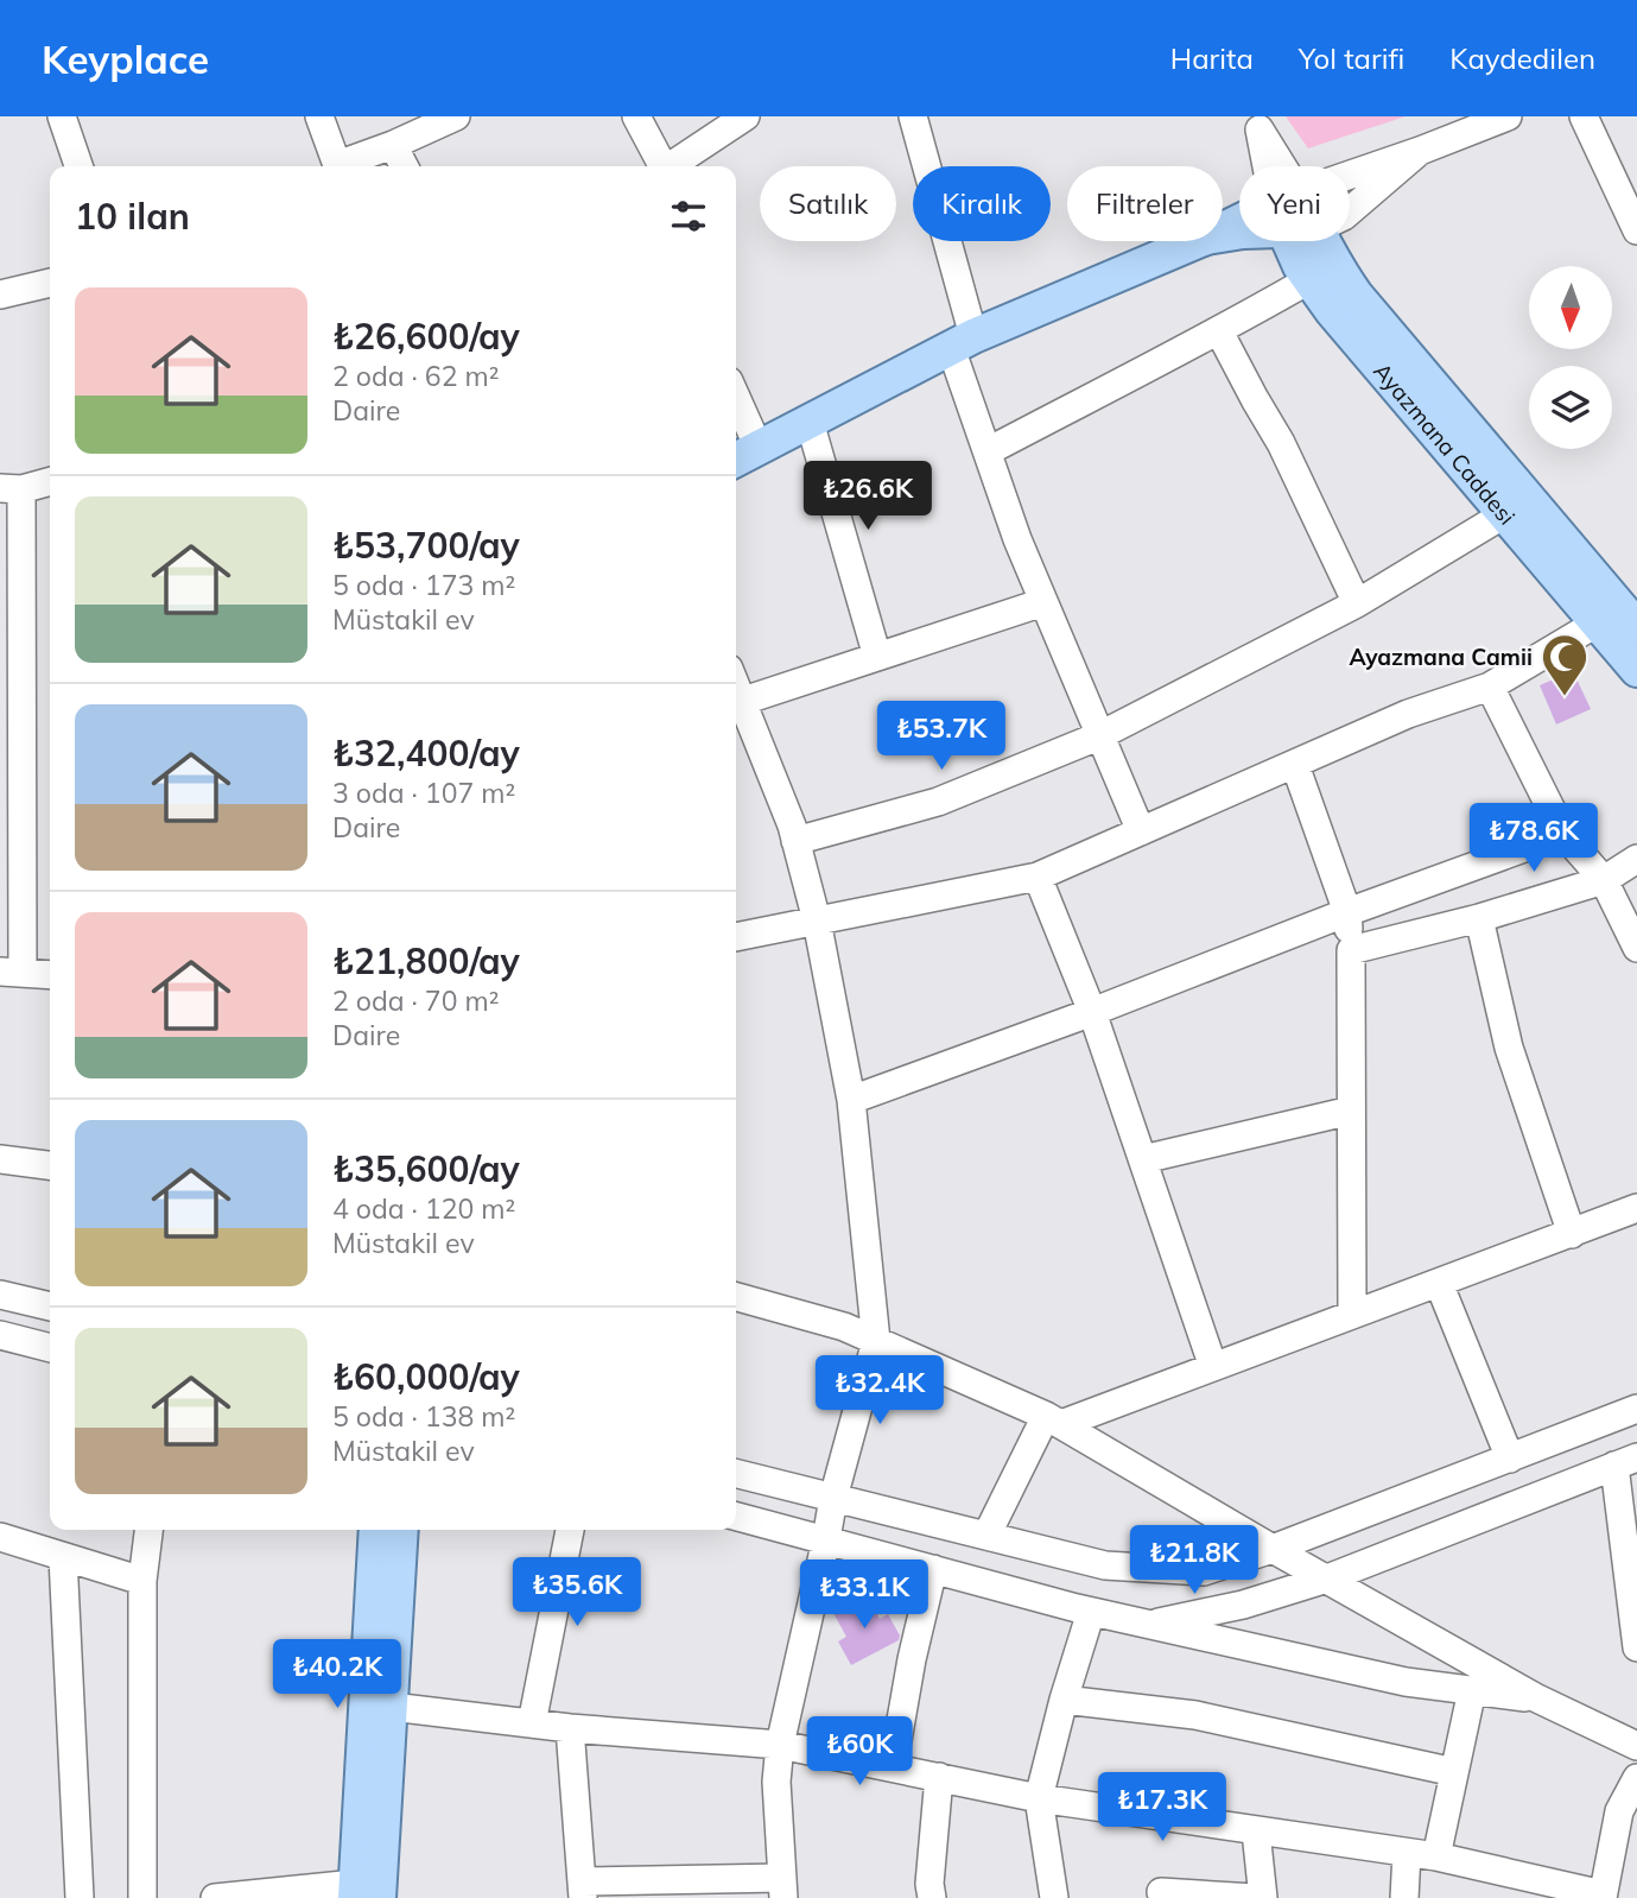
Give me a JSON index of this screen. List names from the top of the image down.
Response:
{
  "streets": {
    "main road": ["Ayazmana Caddesi"]
  },
  "places": {
    "mosque": ["Ayazmana Camii"]
  },
  "north": "bottom",
  "page": {
    "header": "Keyplace",
    "nav": ["Harita", "Yol tarifi", "Kaydedilen"],
    "chip": [
      "Satılık",
      "Kiralık",
      "Filtreler",
      "Yeni"
    ],
    "heading": "10 ilan",
    "list": [
      {
        "name": "₺26,600/ay",
        "note": "2 oda · 62 m² · Daire"
      },
      {
        "name": "₺53,700/ay",
        "note": "5 oda · 173 m² · Müstakil ev"
      },
      {
        "name": "₺32,400/ay",
        "note": "3 oda · 107 m² · Daire"
      },
      {
        "name": "₺21,800/ay",
        "note": "2 oda · 70 m² · Daire"
      },
      {
        "name": "₺35,600/ay",
        "note": "4 oda · 120 m² · Müstakil ev"
      },
      {
        "name": "₺60,000/ay",
        "note": "5 oda · 138 m² · Müstakil ev"
      }
    ],
    "price": [
      "₺26.6K",
      "₺53.7K",
      "₺78.6K",
      "₺32.4K",
      "₺21.8K",
      "₺35.6K",
      "₺33.1K",
      "₺40.2K",
      "₺60K",
      "₺17.3K"
    ]
  }
}
